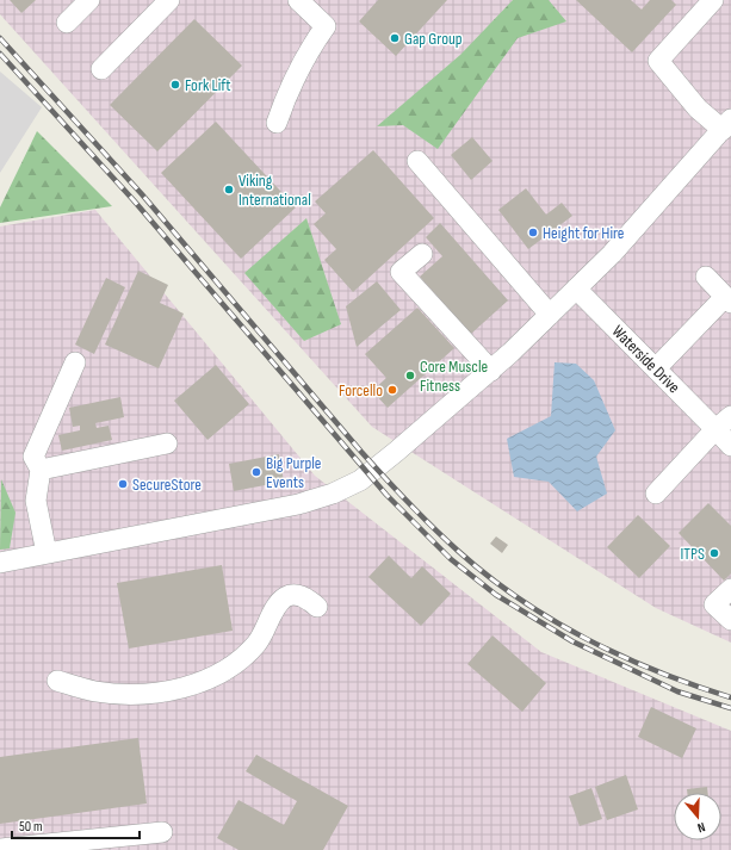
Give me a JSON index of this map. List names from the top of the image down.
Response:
{
  "streets": {
    "street": ["Waterside Drive"]
  },
  "places": [
    "Gap Group",
    "Fork Lift",
    "Viking International",
    "Height for Hire",
    "Core Muscle Fitness",
    "Forcello",
    "Big Purple Events",
    "SecureStore",
    "ITPS"
  ],
  "scale_bar": "50 m",
  "north": "bottom"
}
